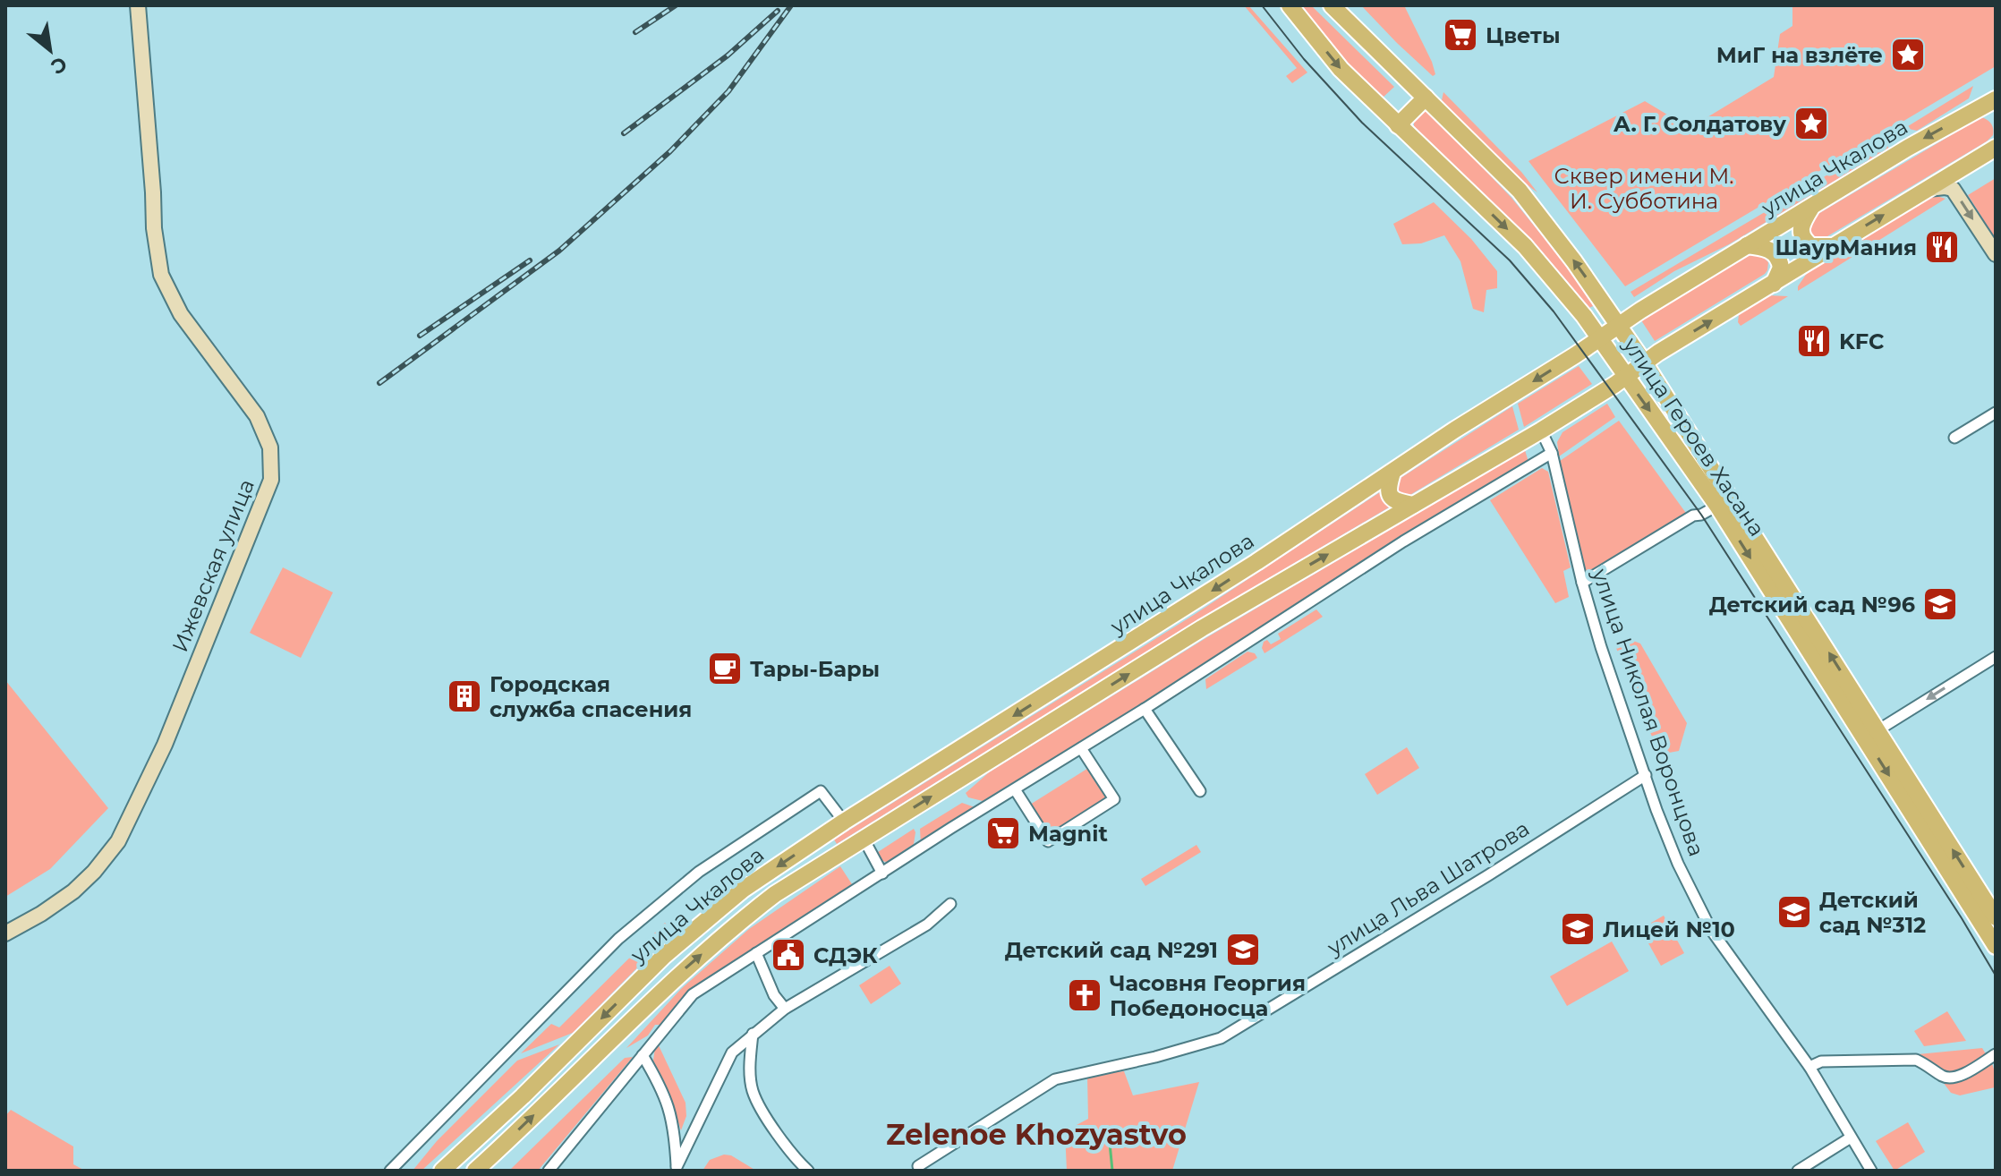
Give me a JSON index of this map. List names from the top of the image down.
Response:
{
  "streets": {
    "main road": ["улица Чкалова", "улица Героев Хасана"],
    "street": ["Ижевская улица", "улица Николая Воронцова", "улица Льва Шатрова"]
  },
  "crossings": [
    ["улица Чкалова", "улица Героев Хасана"],
    ["улица Чкалова", "улица Николая Воронцова"],
    ["улица Николая Воронцова", "улица Льва Шатрова"]
  ],
  "districts": ["Zelenoe Khozyastvo"],
  "parks": ["Сквер имени М. И. Субботина"],
  "places": {
    "supermarket": ["Цветы", "Magnit"],
    "place": ["МиГ на взлёте", "А. Г. Солдатову"],
    "restaurant": ["ШаурМания", "KFC"],
    "school or university": [
      "Детский сад №96",
      "Детский сад №312",
      "Лицей №10",
      "Детский сад №291"
    ],
    "cafe": ["Тары-Бары"],
    "building": ["Городская служба спасения"],
    "public building": ["СДЭК"],
    "church": ["Часовня Георгия Победоносца"]
  },
  "north": "bottom right"
}
